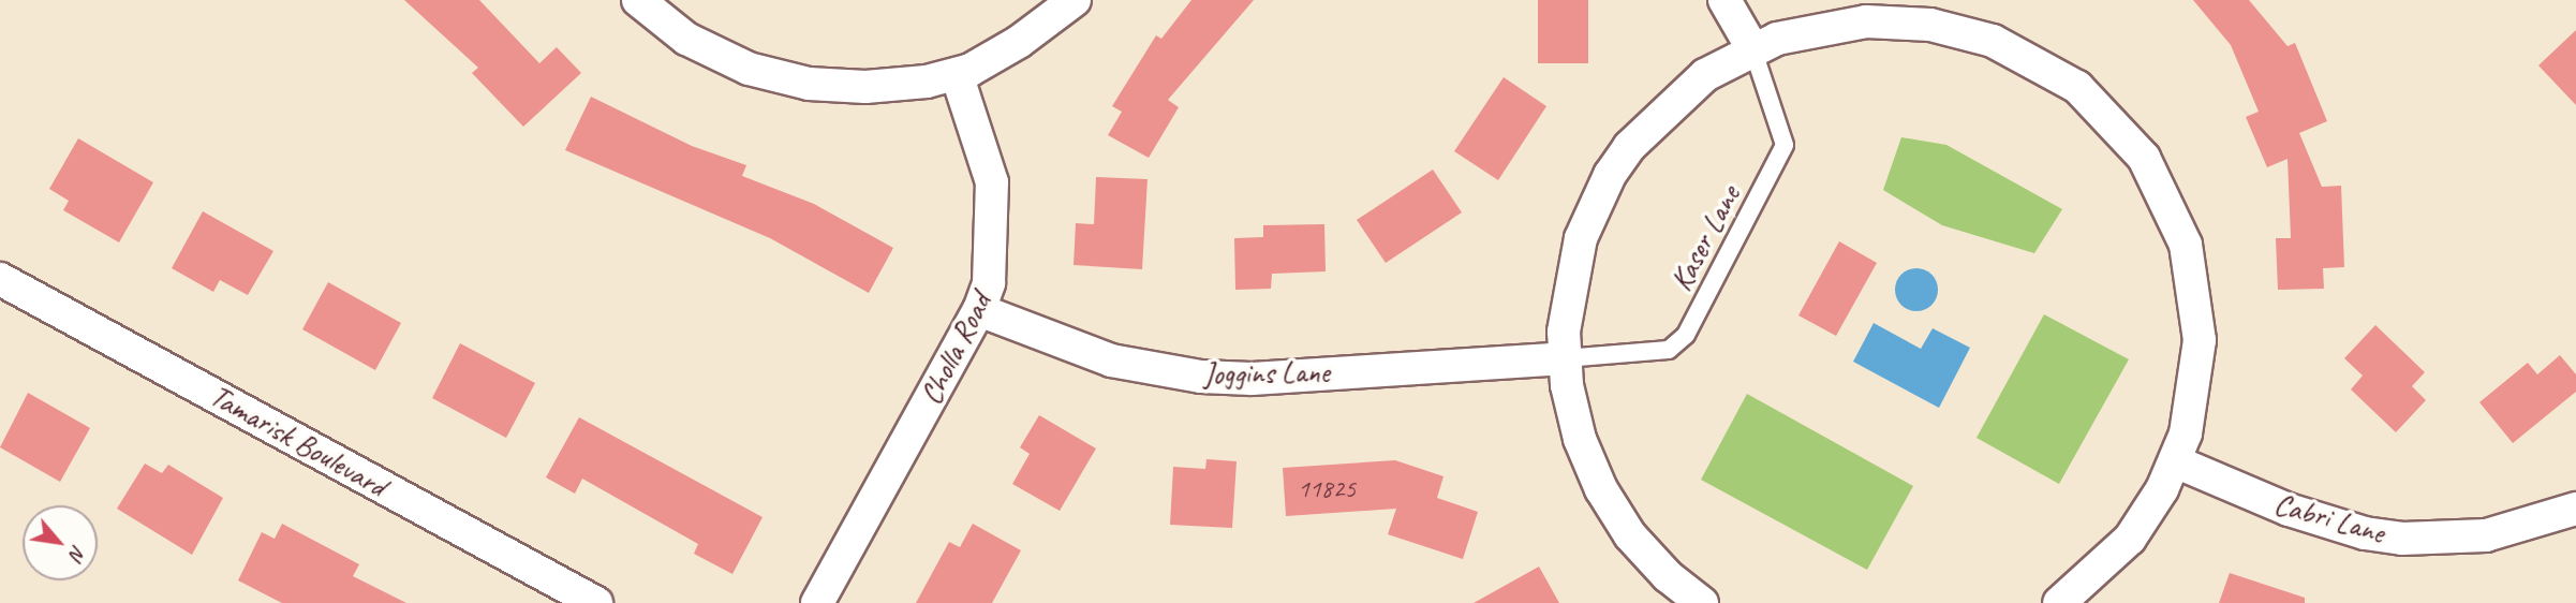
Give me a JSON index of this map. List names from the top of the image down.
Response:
{
  "streets": {
    "street": [
      "Cholla Road",
      "Joggins Lane",
      "Tamarisk Boulevard",
      "Cabri Lane"
    ],
    "lane": ["Kaser Lane"]
  },
  "crossings": [
    ["Kaser Lane", "Joggins Lane"],
    ["Cholla Road", "Joggins Lane"]
  ],
  "house_numbers": ["11825"],
  "north": "bottom right"
}
